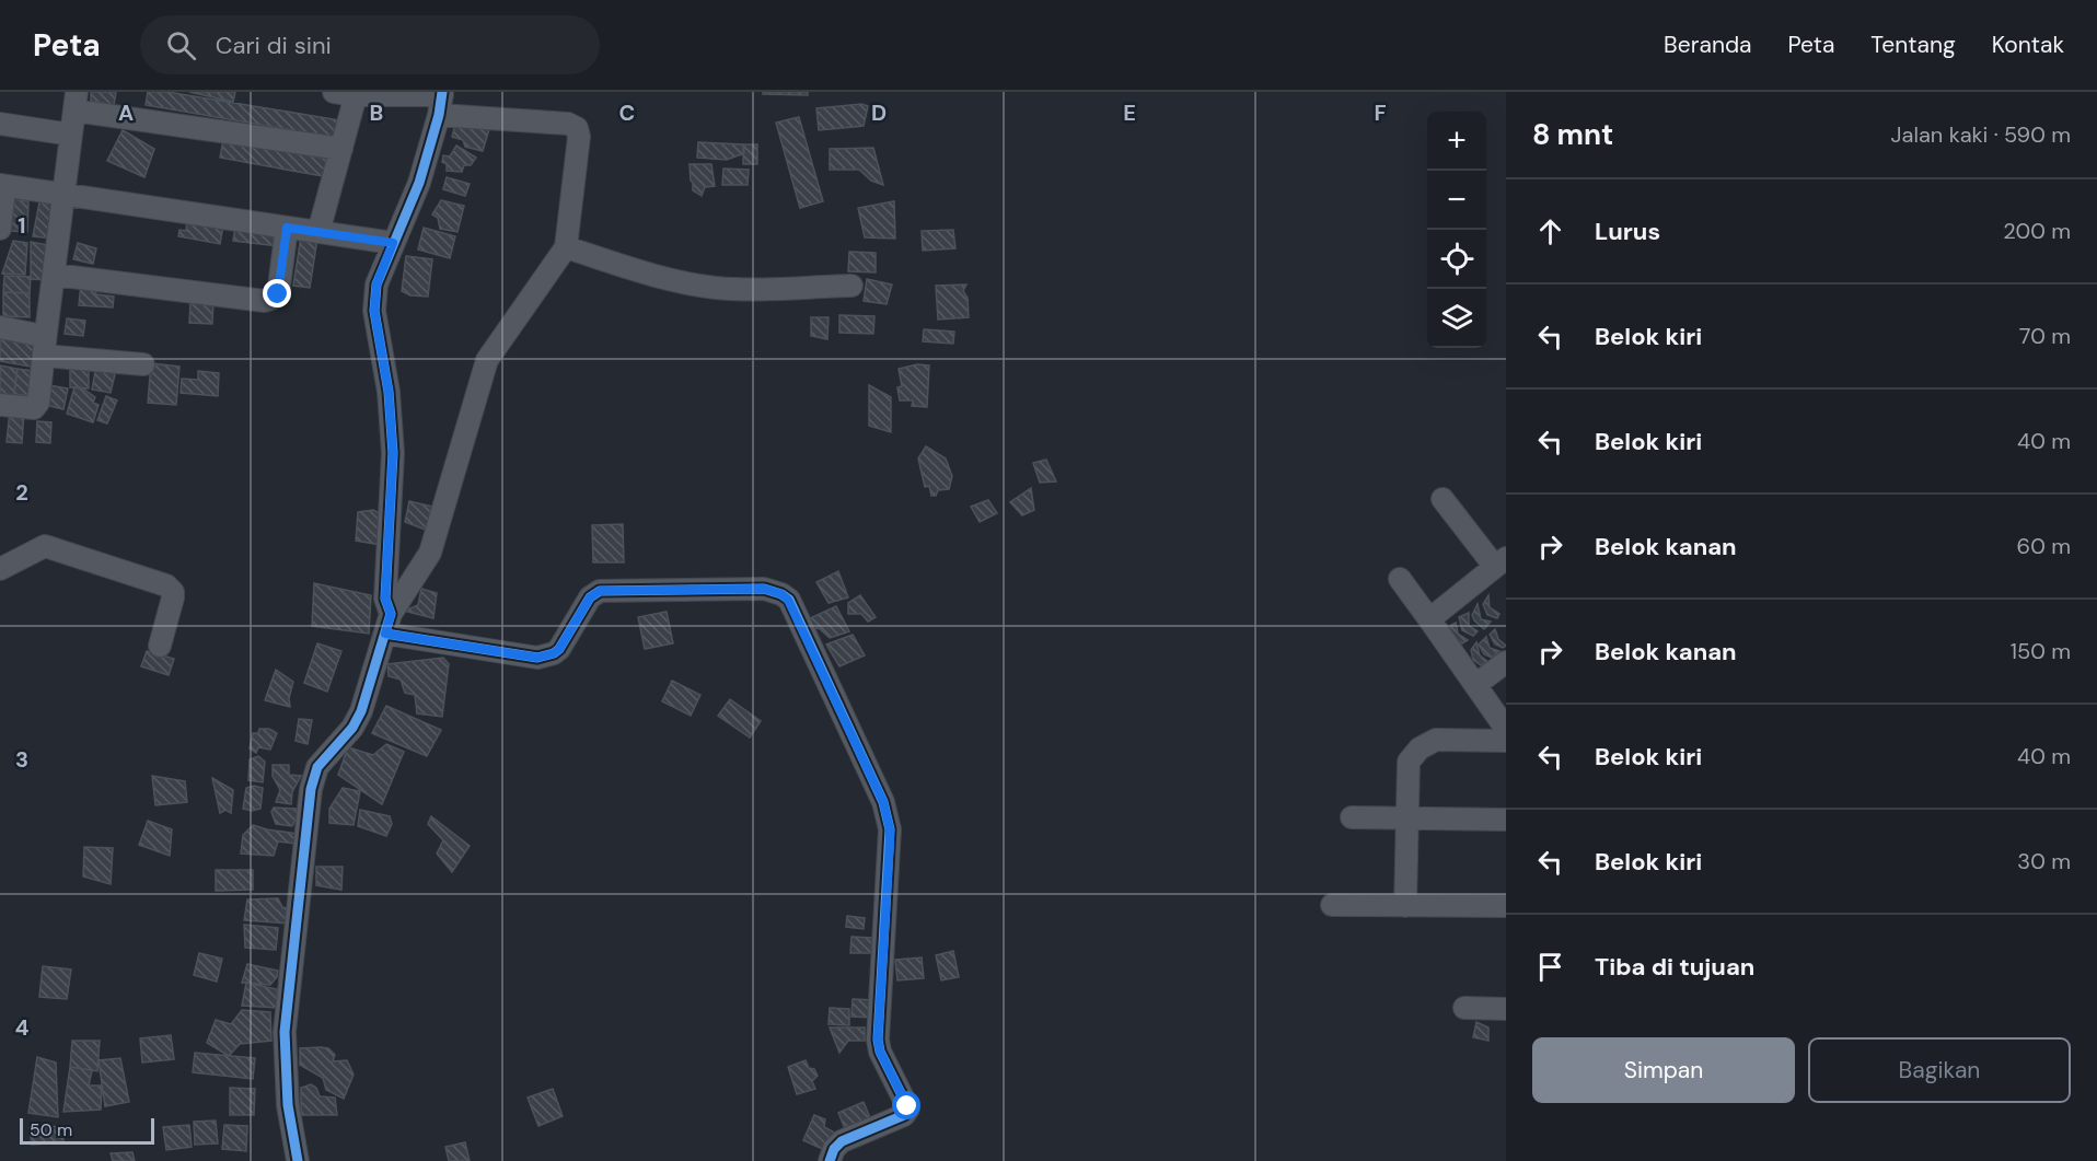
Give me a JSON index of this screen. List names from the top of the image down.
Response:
{
  "scale_bar": "50 m",
  "page": {
    "header": "Peta",
    "search": "Cari di sini",
    "nav": [
      "Beranda",
      "Peta",
      "Tentang",
      "Kontak"
    ],
    "heading": ["8 mnt", "Jalan kaki · 590 m"],
    "map_buttons": ["+", "−"],
    "list": [
      ["Lurus", "200 m"],
      ["Belok kiri", "70 m"],
      ["Belok kiri", "40 m"],
      ["Belok kanan", "60 m"],
      ["Belok kanan", "150 m"],
      ["Belok kiri", "40 m"],
      ["Belok kiri", "30 m"],
      "Tiba di tujuan"
    ],
    "buttons": ["Simpan", "Bagikan"],
    "scale": "50 m"
  },
  "grid": {
    "columns": [
      "A",
      "B",
      "C",
      "D",
      "E",
      "F"
    ],
    "rows": [
      "1",
      "2",
      "3",
      "4"
    ]
  }
}
